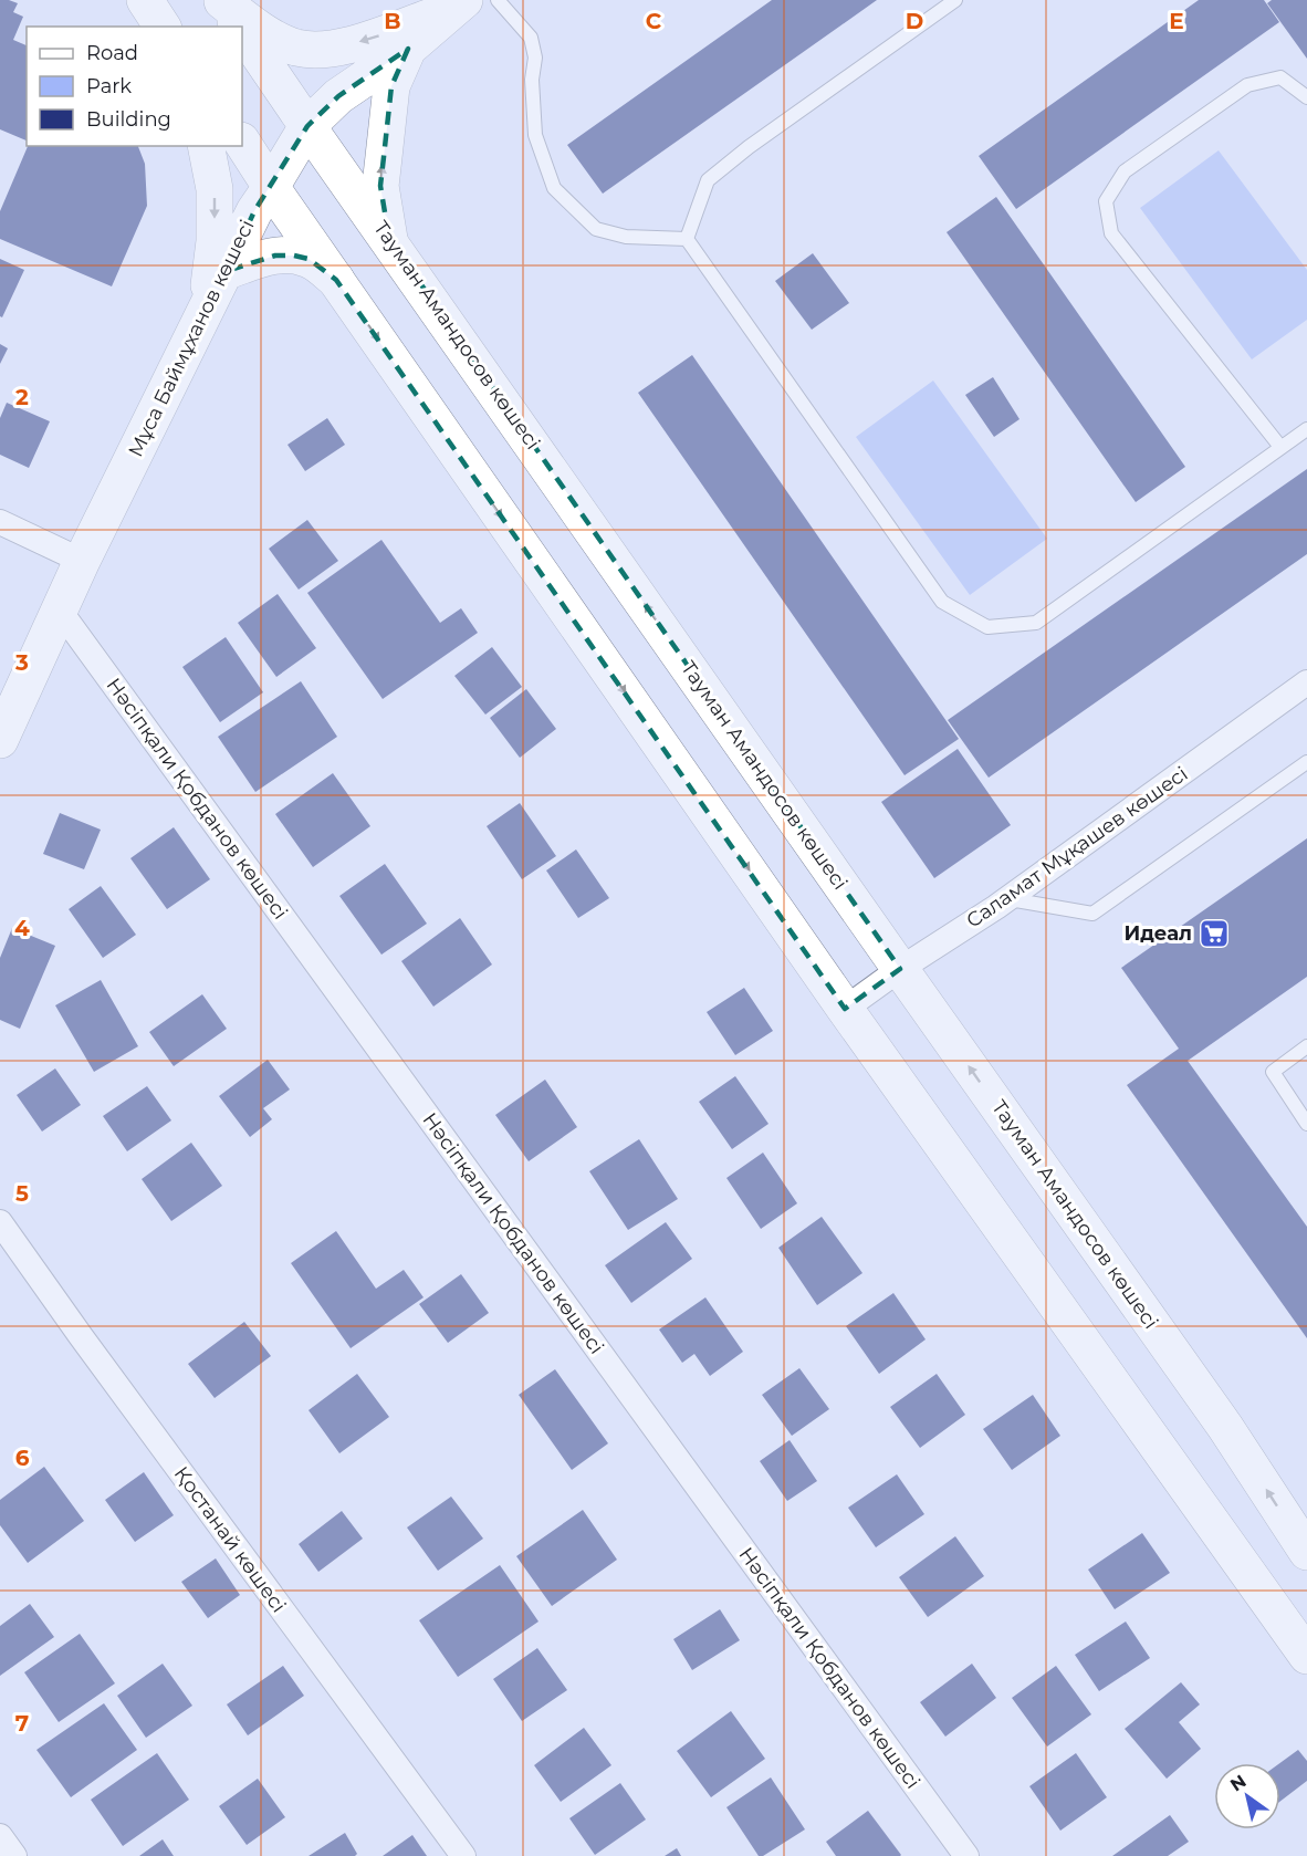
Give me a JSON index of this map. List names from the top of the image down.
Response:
{
  "streets": {
    "main road": ["Тауман Амандосов көшесі", "Мұса Баймұханов көшесі"],
    "street": ["Нәсіпқали Қобданов көшесі", "Саламат Мұқашев көшесі", "Қостанай көшесі"]
  },
  "crossings": [
    ["Тауман Амандосов көшесі", "Мұса Баймұханов көшесі"],
    ["Тауман Амандосов көшесі", "Саламат Мұқашев көшесі"],
    ["Мұса Баймұханов көшесі", "Нәсіпқали Қобданов көшесі"]
  ],
  "places": {
    "supermarket": ["Идеал"]
  },
  "legend": ["Road", "Park", "Building"],
  "north": "top left",
  "grid": {
    "columns": [
      "B",
      "C",
      "D",
      "E"
    ],
    "rows": [
      "2",
      "3",
      "4",
      "5",
      "6",
      "7"
    ]
  }
}
